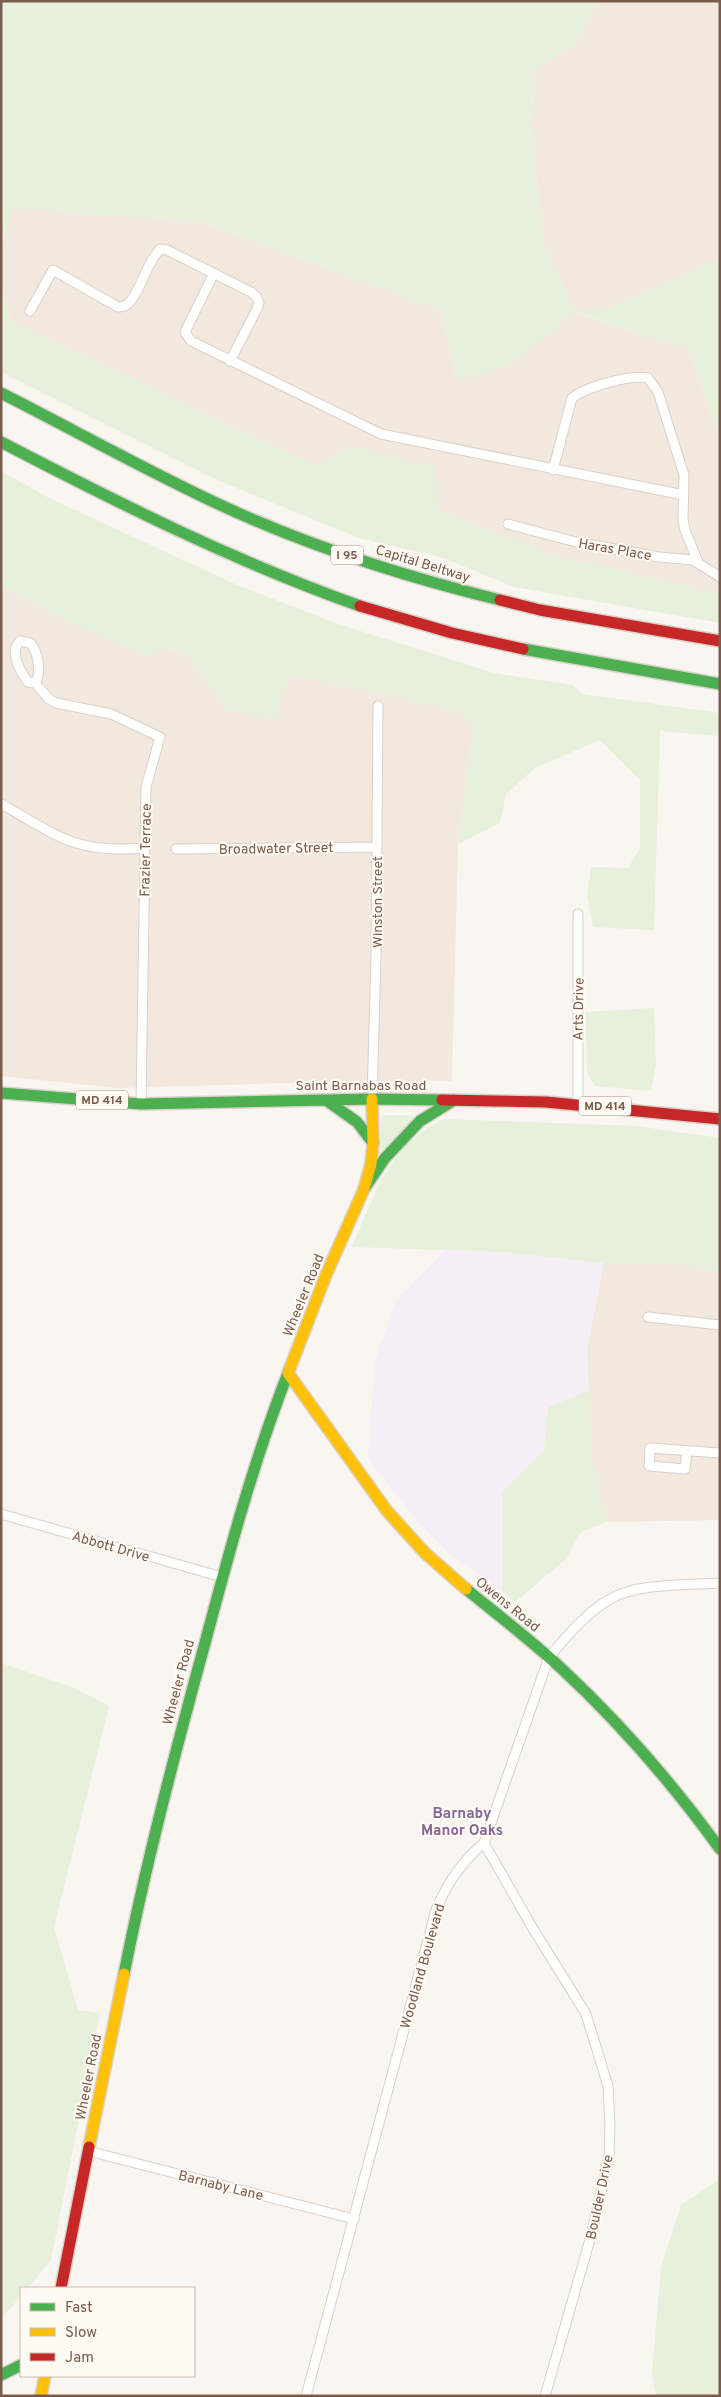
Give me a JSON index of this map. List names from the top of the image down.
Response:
{
  "streets": {
    "main road": [
      "I 95",
      "Capital Beltway",
      "Saint Barnabas Road",
      "MD 414",
      "Wheeler Road",
      "Owens Road"
    ],
    "street": [
      "Haras Place",
      "Broadwater Street",
      "Frazier Terrace",
      "Winston Street",
      "Arts Drive",
      "Abbott Drive",
      "Woodland Boulevard",
      "Barnaby Lane",
      "Boulder Drive"
    ]
  },
  "crossings": [
    ["Broadwater Street", "Winston Street"],
    ["Frazier Terrace", "Saint Barnabas Road"],
    ["Winston Street", "Saint Barnabas Road"],
    ["Winston Street", "Wheeler Road"],
    ["Arts Drive", "Saint Barnabas Road"],
    ["Saint Barnabas Road", "Wheeler Road"],
    ["Wheeler Road", "Abbott Drive"],
    ["Wheeler Road", "Owens Road"],
    ["Wheeler Road", "Barnaby Lane"],
    ["Owens Road", "Woodland Boulevard"],
    ["Woodland Boulevard", "Barnaby Lane"],
    ["Woodland Boulevard", "Boulder Drive"]
  ],
  "districts": ["Barnaby Manor Oaks"],
  "legend": ["Fast", "Slow", "Jam"]
}
